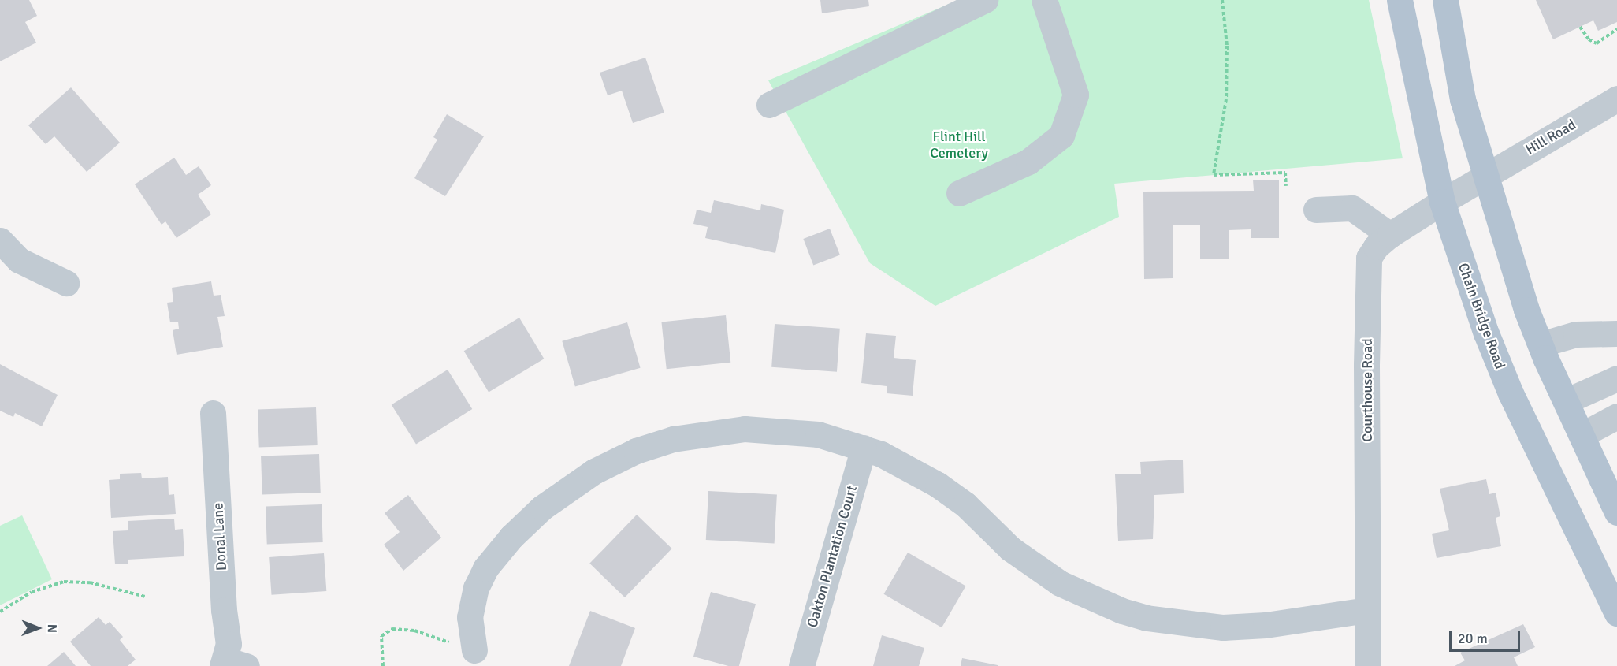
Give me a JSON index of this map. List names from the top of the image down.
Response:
{
  "streets": {
    "main road": ["Chain Bridge Road"],
    "street": [
      "Hill Road",
      "Courthouse Road",
      "Donal Lane",
      "Oakton Plantation Court"
    ]
  },
  "crossings": [
    ["Hill Road", "Courthouse Road"],
    ["Chain Bridge Road", "Courthouse Road"]
  ],
  "parks": ["Flint Hill Cemetery"],
  "scale_bar": "20 m",
  "north": "right"
}
